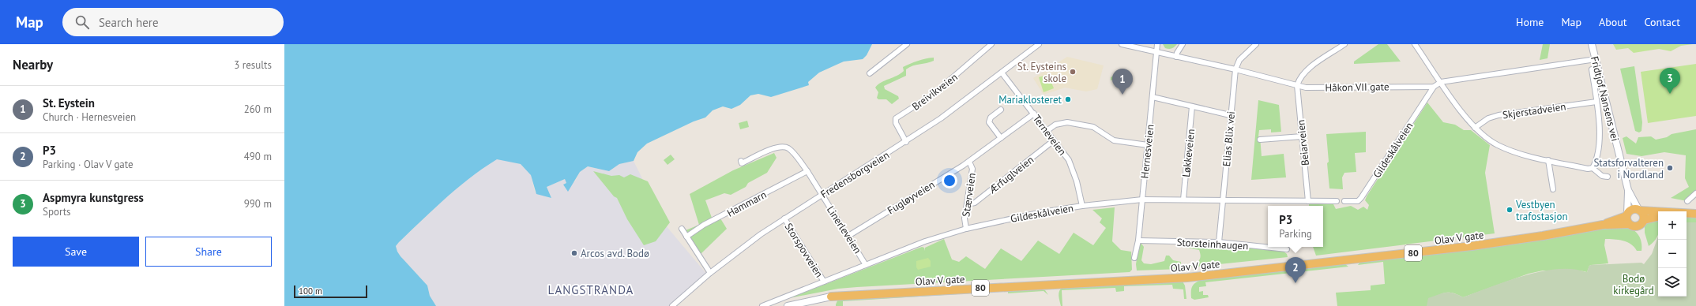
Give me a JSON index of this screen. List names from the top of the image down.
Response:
{
  "streets": {
    "highway": ["Olav V gate", "80"],
    "street": [
      "Håkon VII gate",
      "Breivikveien",
      "Fridtjof Nansens vei",
      "Skjerstadveien",
      "Terneveien",
      "Elias Blix vei",
      "Beiarveien",
      "Gildeskålveien",
      "Hernesveien",
      "Løkkeveien",
      "Fredensborgveien",
      "Ærfuglveien",
      "Stærveien",
      "Fugløyveien",
      "Hammarn",
      "Linerleveien",
      "Storsteinhaugen",
      "Storspovveien"
    ]
  },
  "crossings": [
    ["Håkon VII gate", "Elias Blix vei"],
    ["Håkon VII gate", "Beiarveien"],
    ["Håkon VII gate", "Gildeskålveien"],
    ["Håkon VII gate", "Hernesveien"],
    ["Breivikveien", "Fredensborgveien"],
    ["Fridtjof Nansens vei", "Olav V gate"],
    ["Terneveien", "Gildeskålveien"],
    ["Terneveien", "Fredensborgveien"],
    ["Terneveien", "Ærfuglveien"],
    ["Terneveien", "Fugløyveien"],
    ["Elias Blix vei", "Gildeskålveien"],
    ["Elias Blix vei", "Storsteinhaugen"],
    ["Beiarveien", "Gildeskålveien"],
    ["Gildeskålveien", "Hernesveien"],
    ["Gildeskålveien", "Løkkeveien"],
    ["Gildeskålveien", "Stærveien"],
    ["Gildeskålveien", "Linerleveien"],
    ["Gildeskålveien", "Storspovveien"],
    ["Hernesveien", "Storsteinhaugen"],
    ["Fredensborgveien", "Linerleveien"],
    ["Fredensborgveien", "Storspovveien"],
    ["Ærfuglveien", "Stærveien"],
    ["Stærveien", "Fugløyveien"],
    ["Fugløyveien", "Linerleveien"]
  ],
  "districts": ["LANGSTRANDA"],
  "parks": ["Bodø kirkegård"],
  "places": [
    "St. Eysteins skole",
    "Mariaklosteret",
    "Statsforvalteren i Nordland",
    "Vestbyen trafostasjon",
    "Arcos avd. Bodø"
  ],
  "scale_bar": "100 m",
  "page": {
    "header": "Map",
    "search": "Search here",
    "nav": [
      "Home",
      "Map",
      "About",
      "Contact"
    ],
    "heading": ["Nearby", "3 results"],
    "pins": ["3", "1", "2"],
    "list": [
      {
        "mark": "1",
        "name": "St. Eystein",
        "note": "Church · Hernesveien",
        "value": "260 m"
      },
      {
        "mark": "2",
        "name": "P3",
        "note": "Parking · Olav V gate",
        "value": "490 m"
      },
      {
        "mark": "3",
        "name": "Aspmyra kunstgress",
        "note": "Sports",
        "value": "990 m"
      }
    ],
    "popup": ["P3", "Parking"],
    "map_buttons": ["+", "−"],
    "buttons": ["Save", "Share"],
    "scale": "100 m"
  }
}
